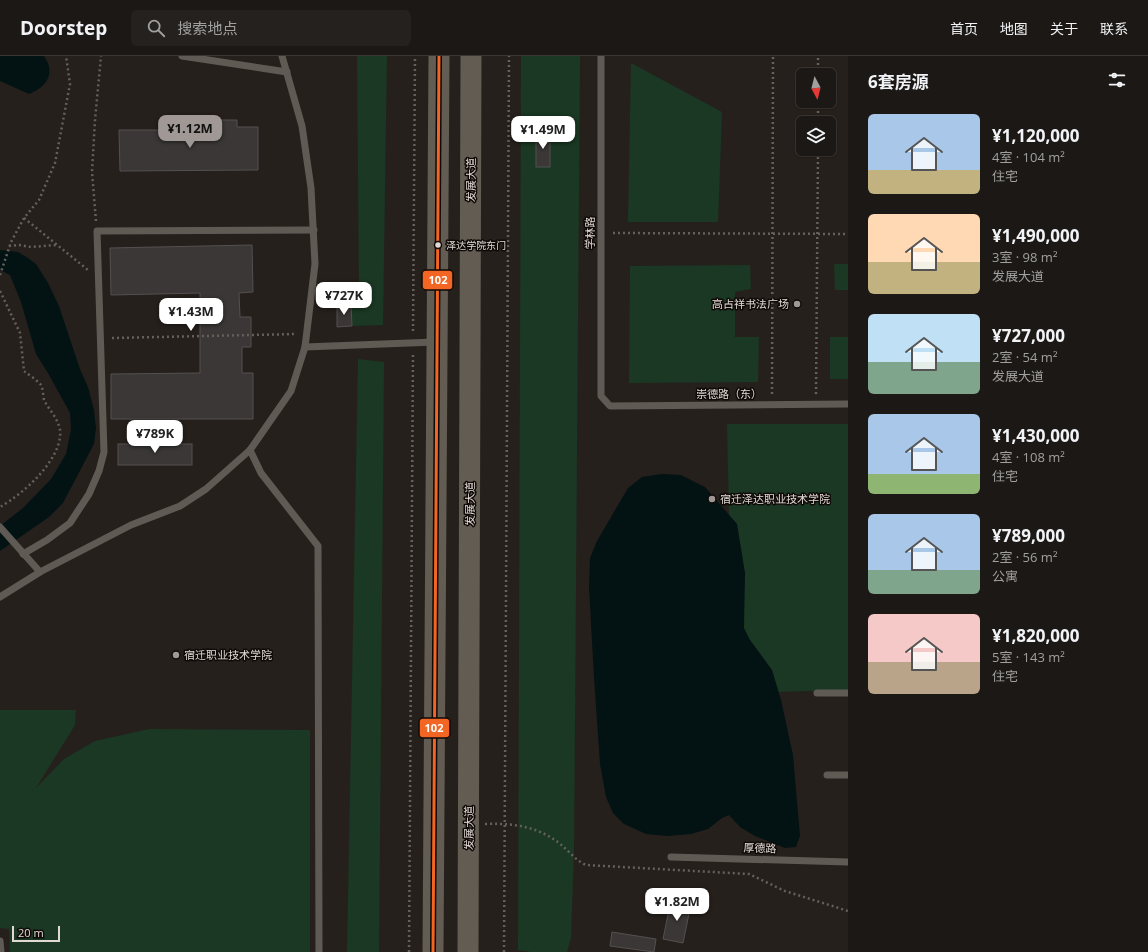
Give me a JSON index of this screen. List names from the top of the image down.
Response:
{
  "streets": {
    "main road": ["发展大道"],
    "lane": ["学林路", "崇德路（东）", "厚德路"]
  },
  "crossings": [
    ["学林路", "崇德路（东）"]
  ],
  "places": [
    "泽达学院东门",
    "高占祥书法广场",
    "宿迁泽达职业技术学院",
    "宿迁职业技术学院"
  ],
  "lines": ["transit line 102"],
  "scale_bar": "20 m",
  "north": "bottom",
  "page": {
    "header": "Doorstep",
    "search": "搜索地点",
    "nav": [
      "首页",
      "地图",
      "关于",
      "联系"
    ],
    "heading": "6套房源",
    "list": [
      {
        "name": "¥1,120,000",
        "note": "4室 · 104 m² · 住宅"
      },
      {
        "name": "¥1,490,000",
        "note": "3室 · 98 m² · 发展大道"
      },
      {
        "name": "¥727,000",
        "note": "2室 · 54 m² · 发展大道"
      },
      {
        "name": "¥1,430,000",
        "note": "4室 · 108 m² · 住宅"
      },
      {
        "name": "¥789,000",
        "note": "2室 · 56 m² · 公寓"
      },
      {
        "name": "¥1,820,000",
        "note": "5室 · 143 m² · 住宅"
      }
    ],
    "price": [
      "¥1.12M",
      "¥1.49M",
      "¥727K",
      "¥1.43M",
      "¥789K",
      "¥1.82M"
    ],
    "scale": "20 m"
  }
}
